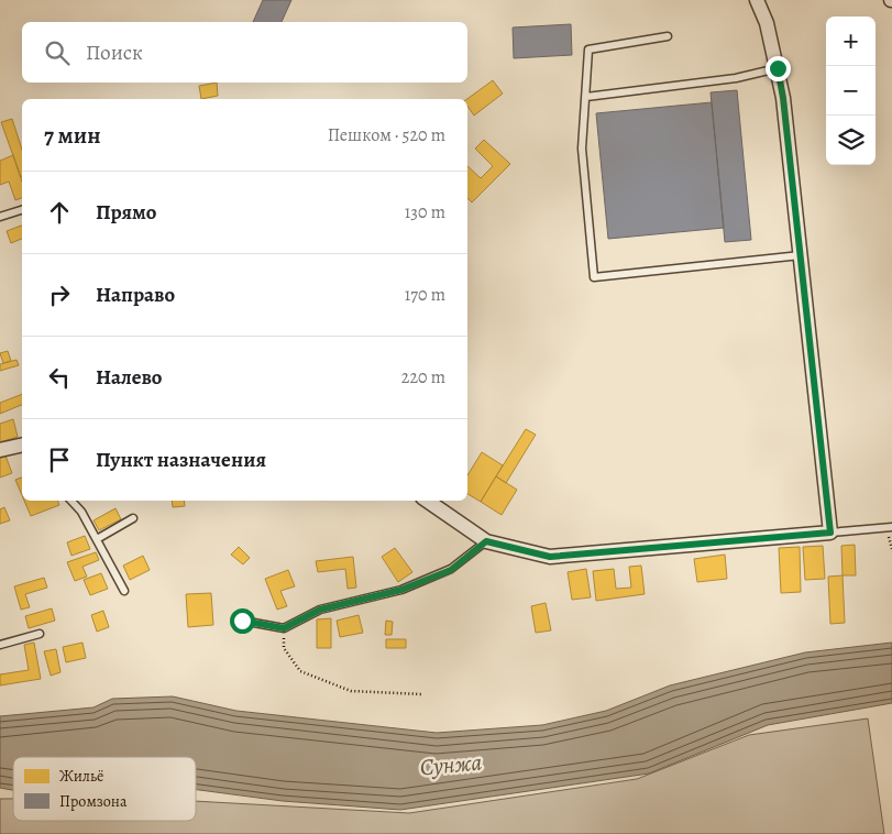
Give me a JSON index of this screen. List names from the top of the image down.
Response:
{
  "water": ["Сунжа"],
  "legend": ["Жильё", "Промзона"],
  "page": {
    "map_buttons": ["+", "−"],
    "search": "Поиск",
    "heading": ["7 мин", "Пешком · 520 m"],
    "list": [
      ["Прямо", "130 m"],
      ["Направо", "170 m"],
      ["Налево", "220 m"],
      "Пункт назначения"
    ]
  }
}
